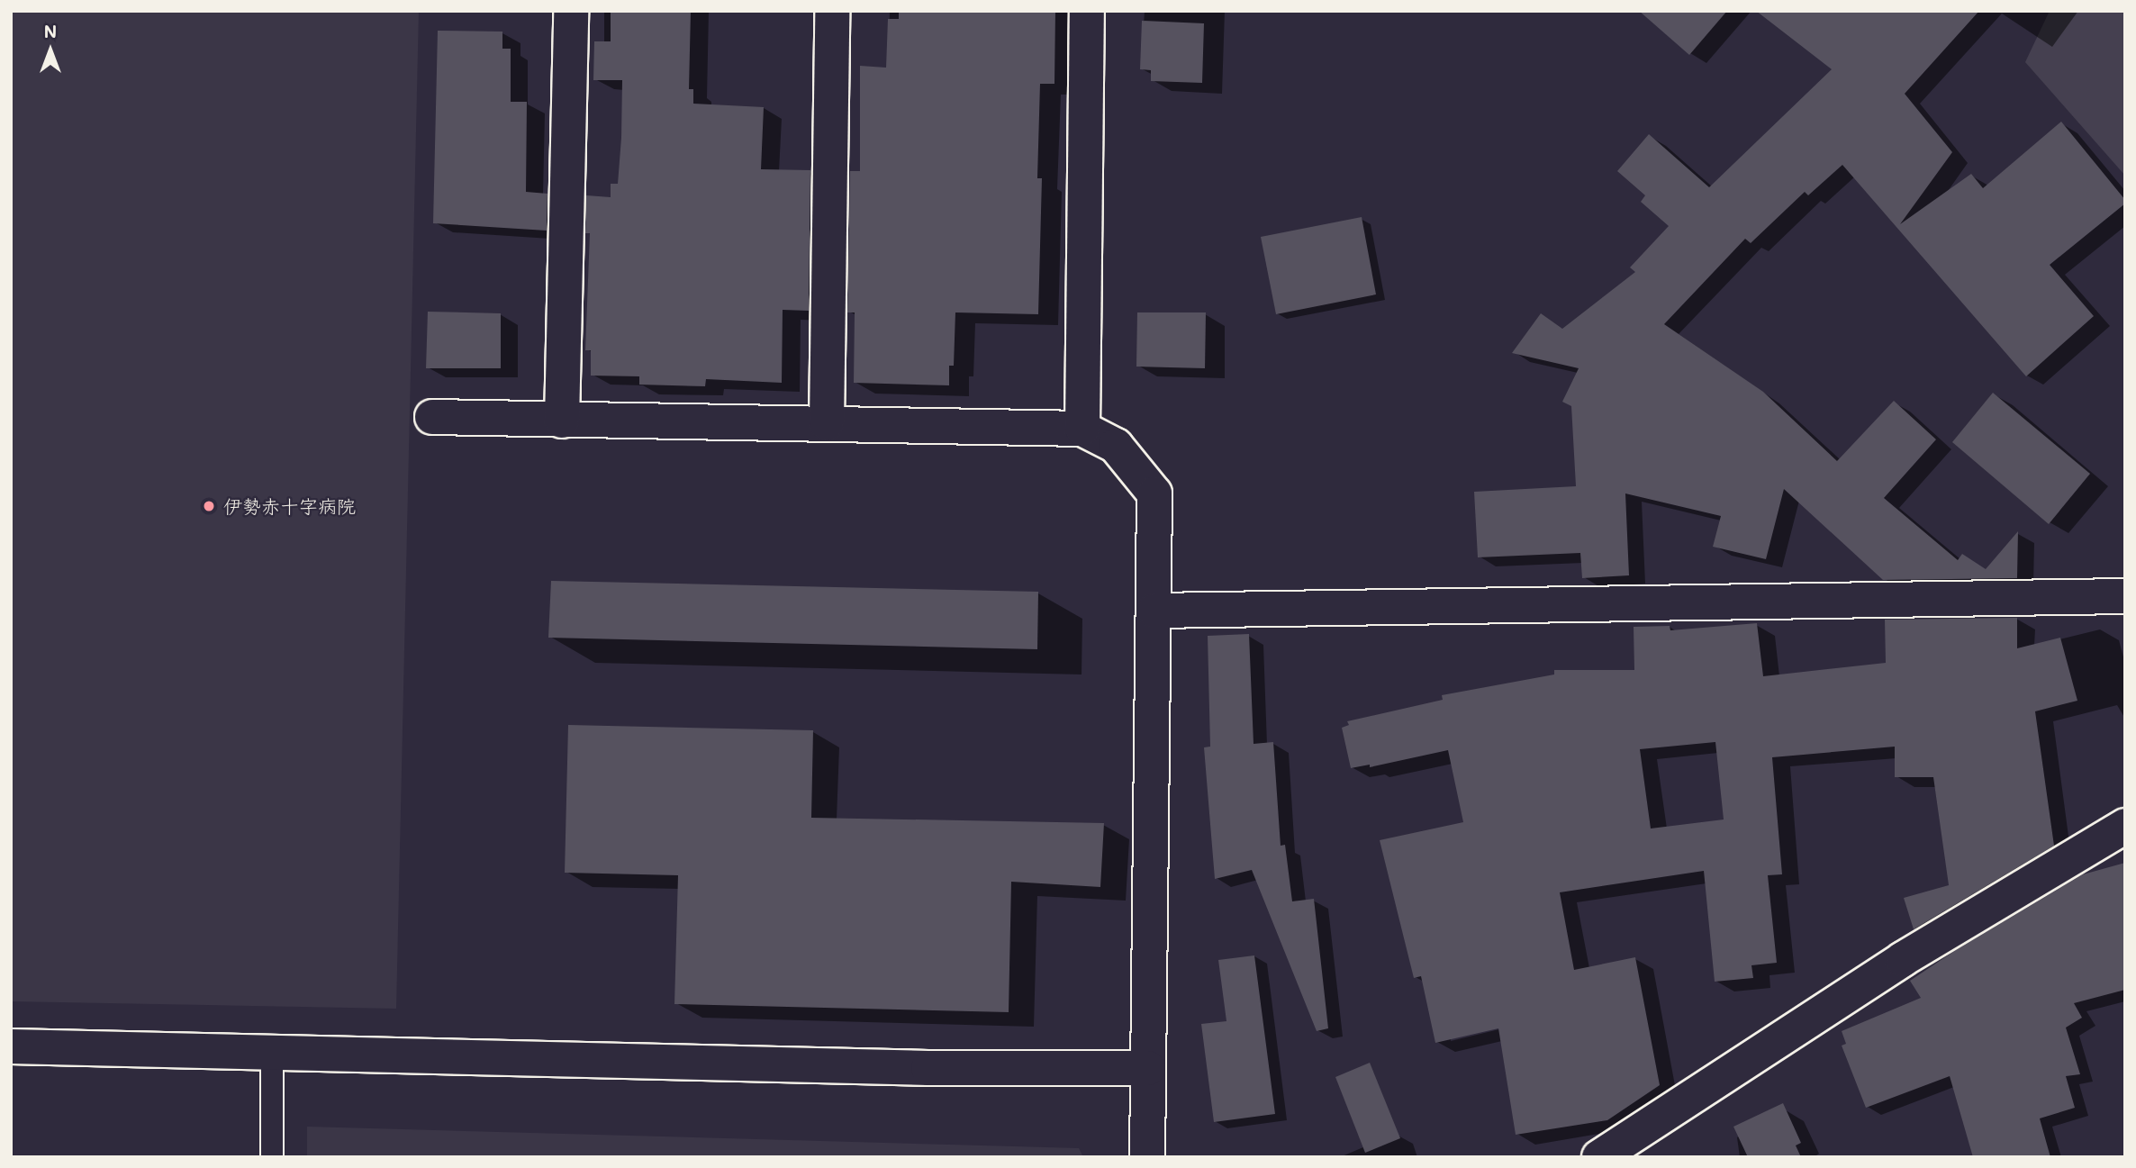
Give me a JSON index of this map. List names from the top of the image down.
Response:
{
  "places": ["伊勢赤十字病院"],
  "north": "top"
}
